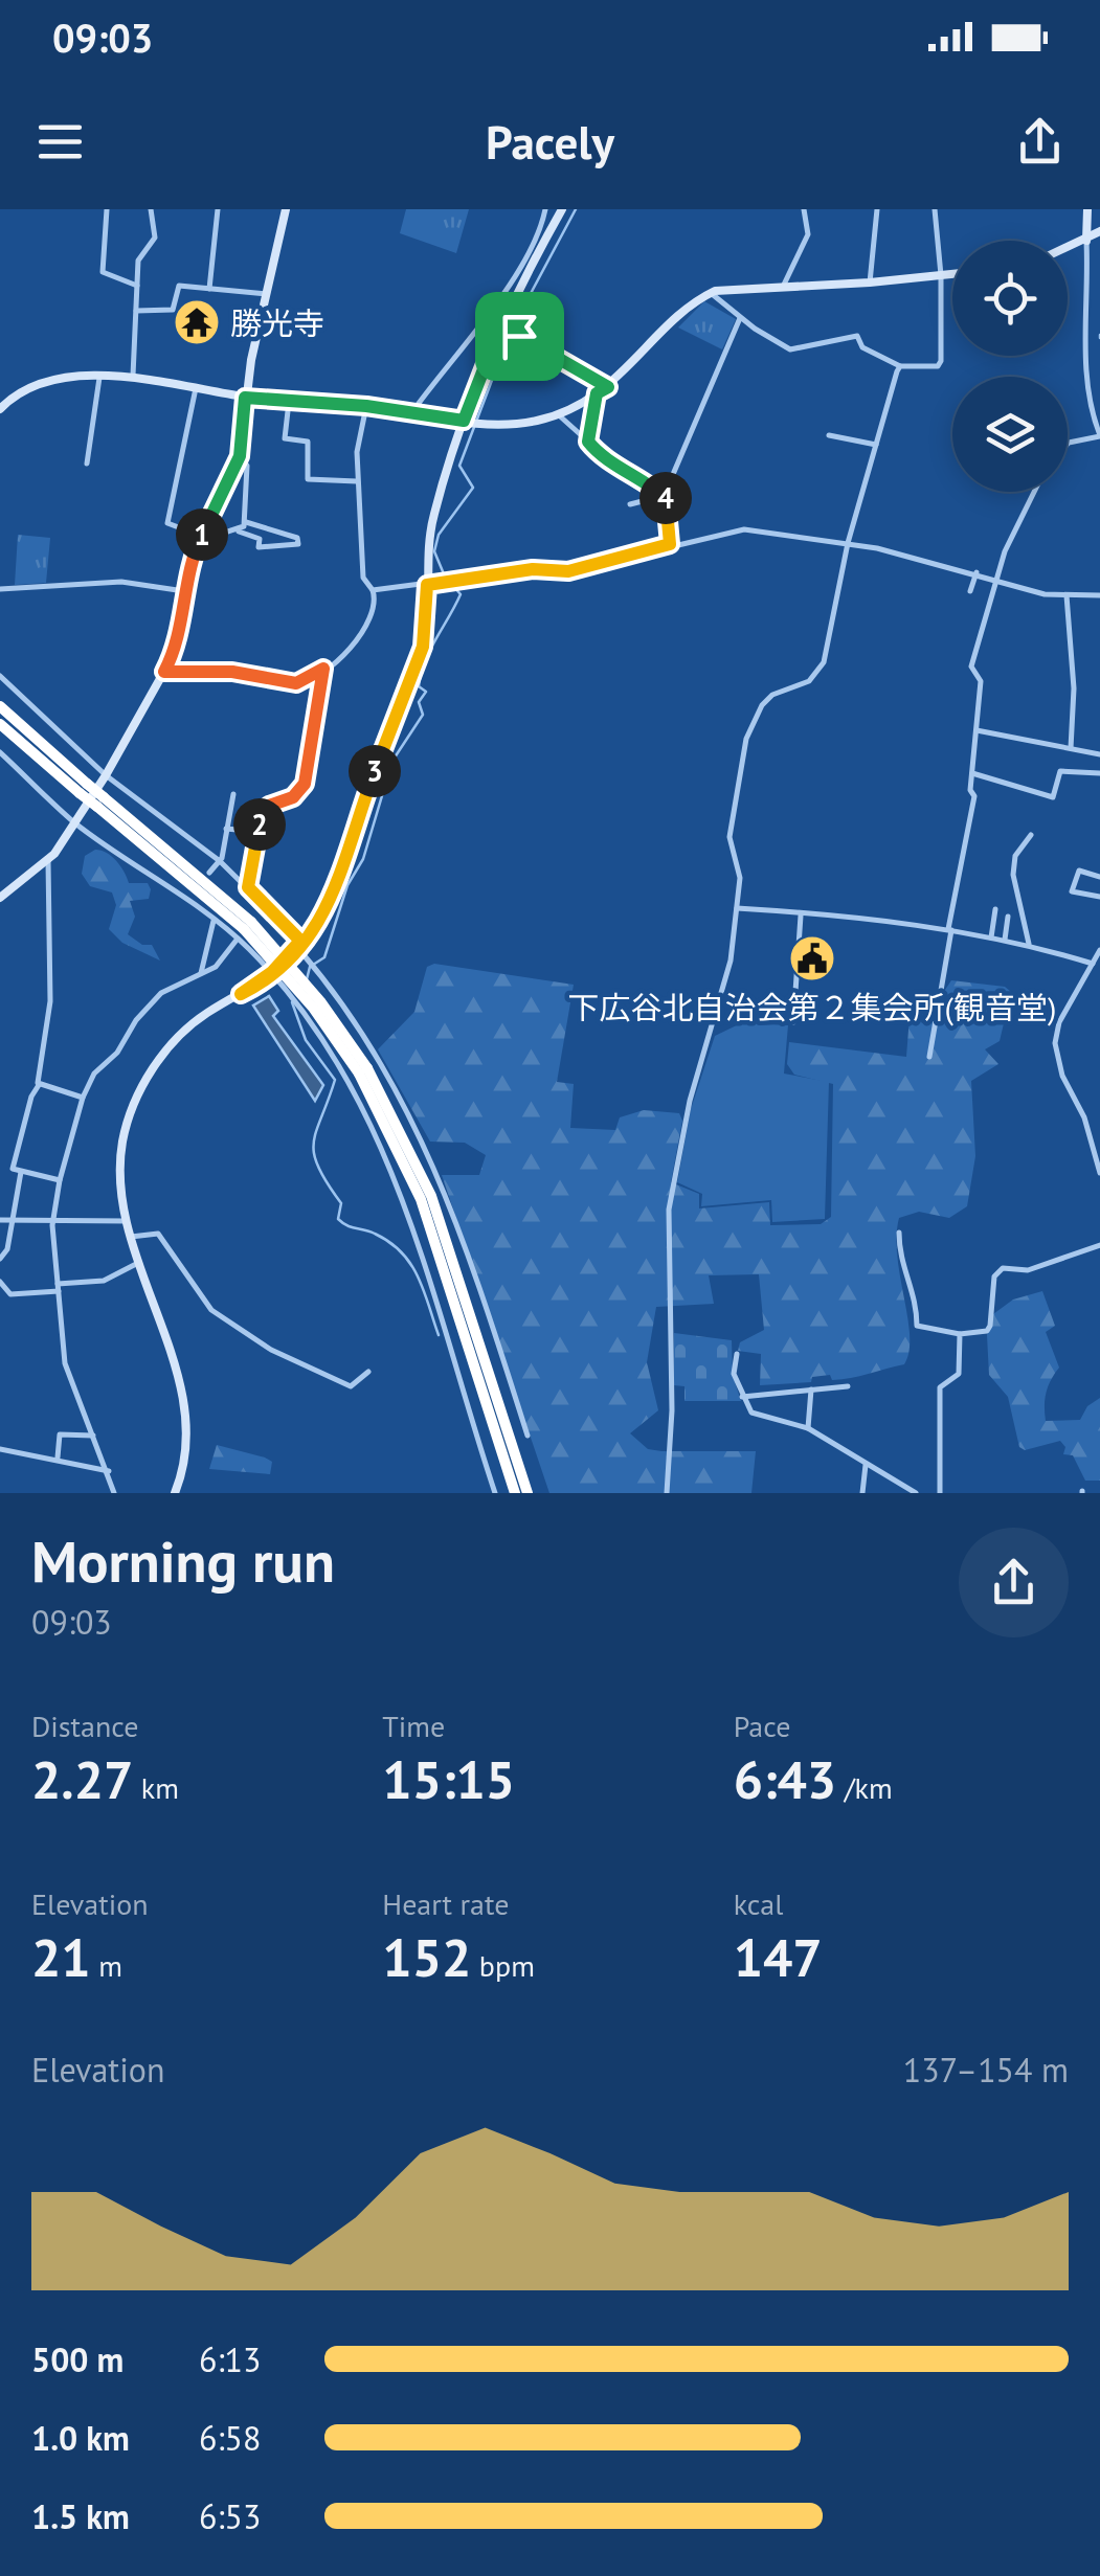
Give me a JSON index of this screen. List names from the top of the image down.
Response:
{
  "places": {
    "temple": ["勝光寺"],
    "public building": ["下広谷北自治会第２集会所(観音堂)"]
  },
  "page": {
    "status": "09:03",
    "header": "Pacely",
    "pins": [
      "4",
      "1",
      "3",
      "2"
    ],
    "heading": ["Morning run", "09:03"],
    "stats": [
      ["Distance", "2.27 km"],
      ["Time", "15:15"],
      ["Pace", "6:43 /km"],
      ["Elevation", "21 m"],
      ["Heart rate", "152 bpm"],
      ["kcal", "147"]
    ],
    "chart": ["Elevation", "137–154 m"],
    "list": [
      {
        "name": "500 m",
        "note": "6:13"
      },
      {
        "name": "1.0 km",
        "note": "6:58"
      },
      {
        "name": "1.5 km",
        "note": "6:53"
      }
    ]
  }
}
